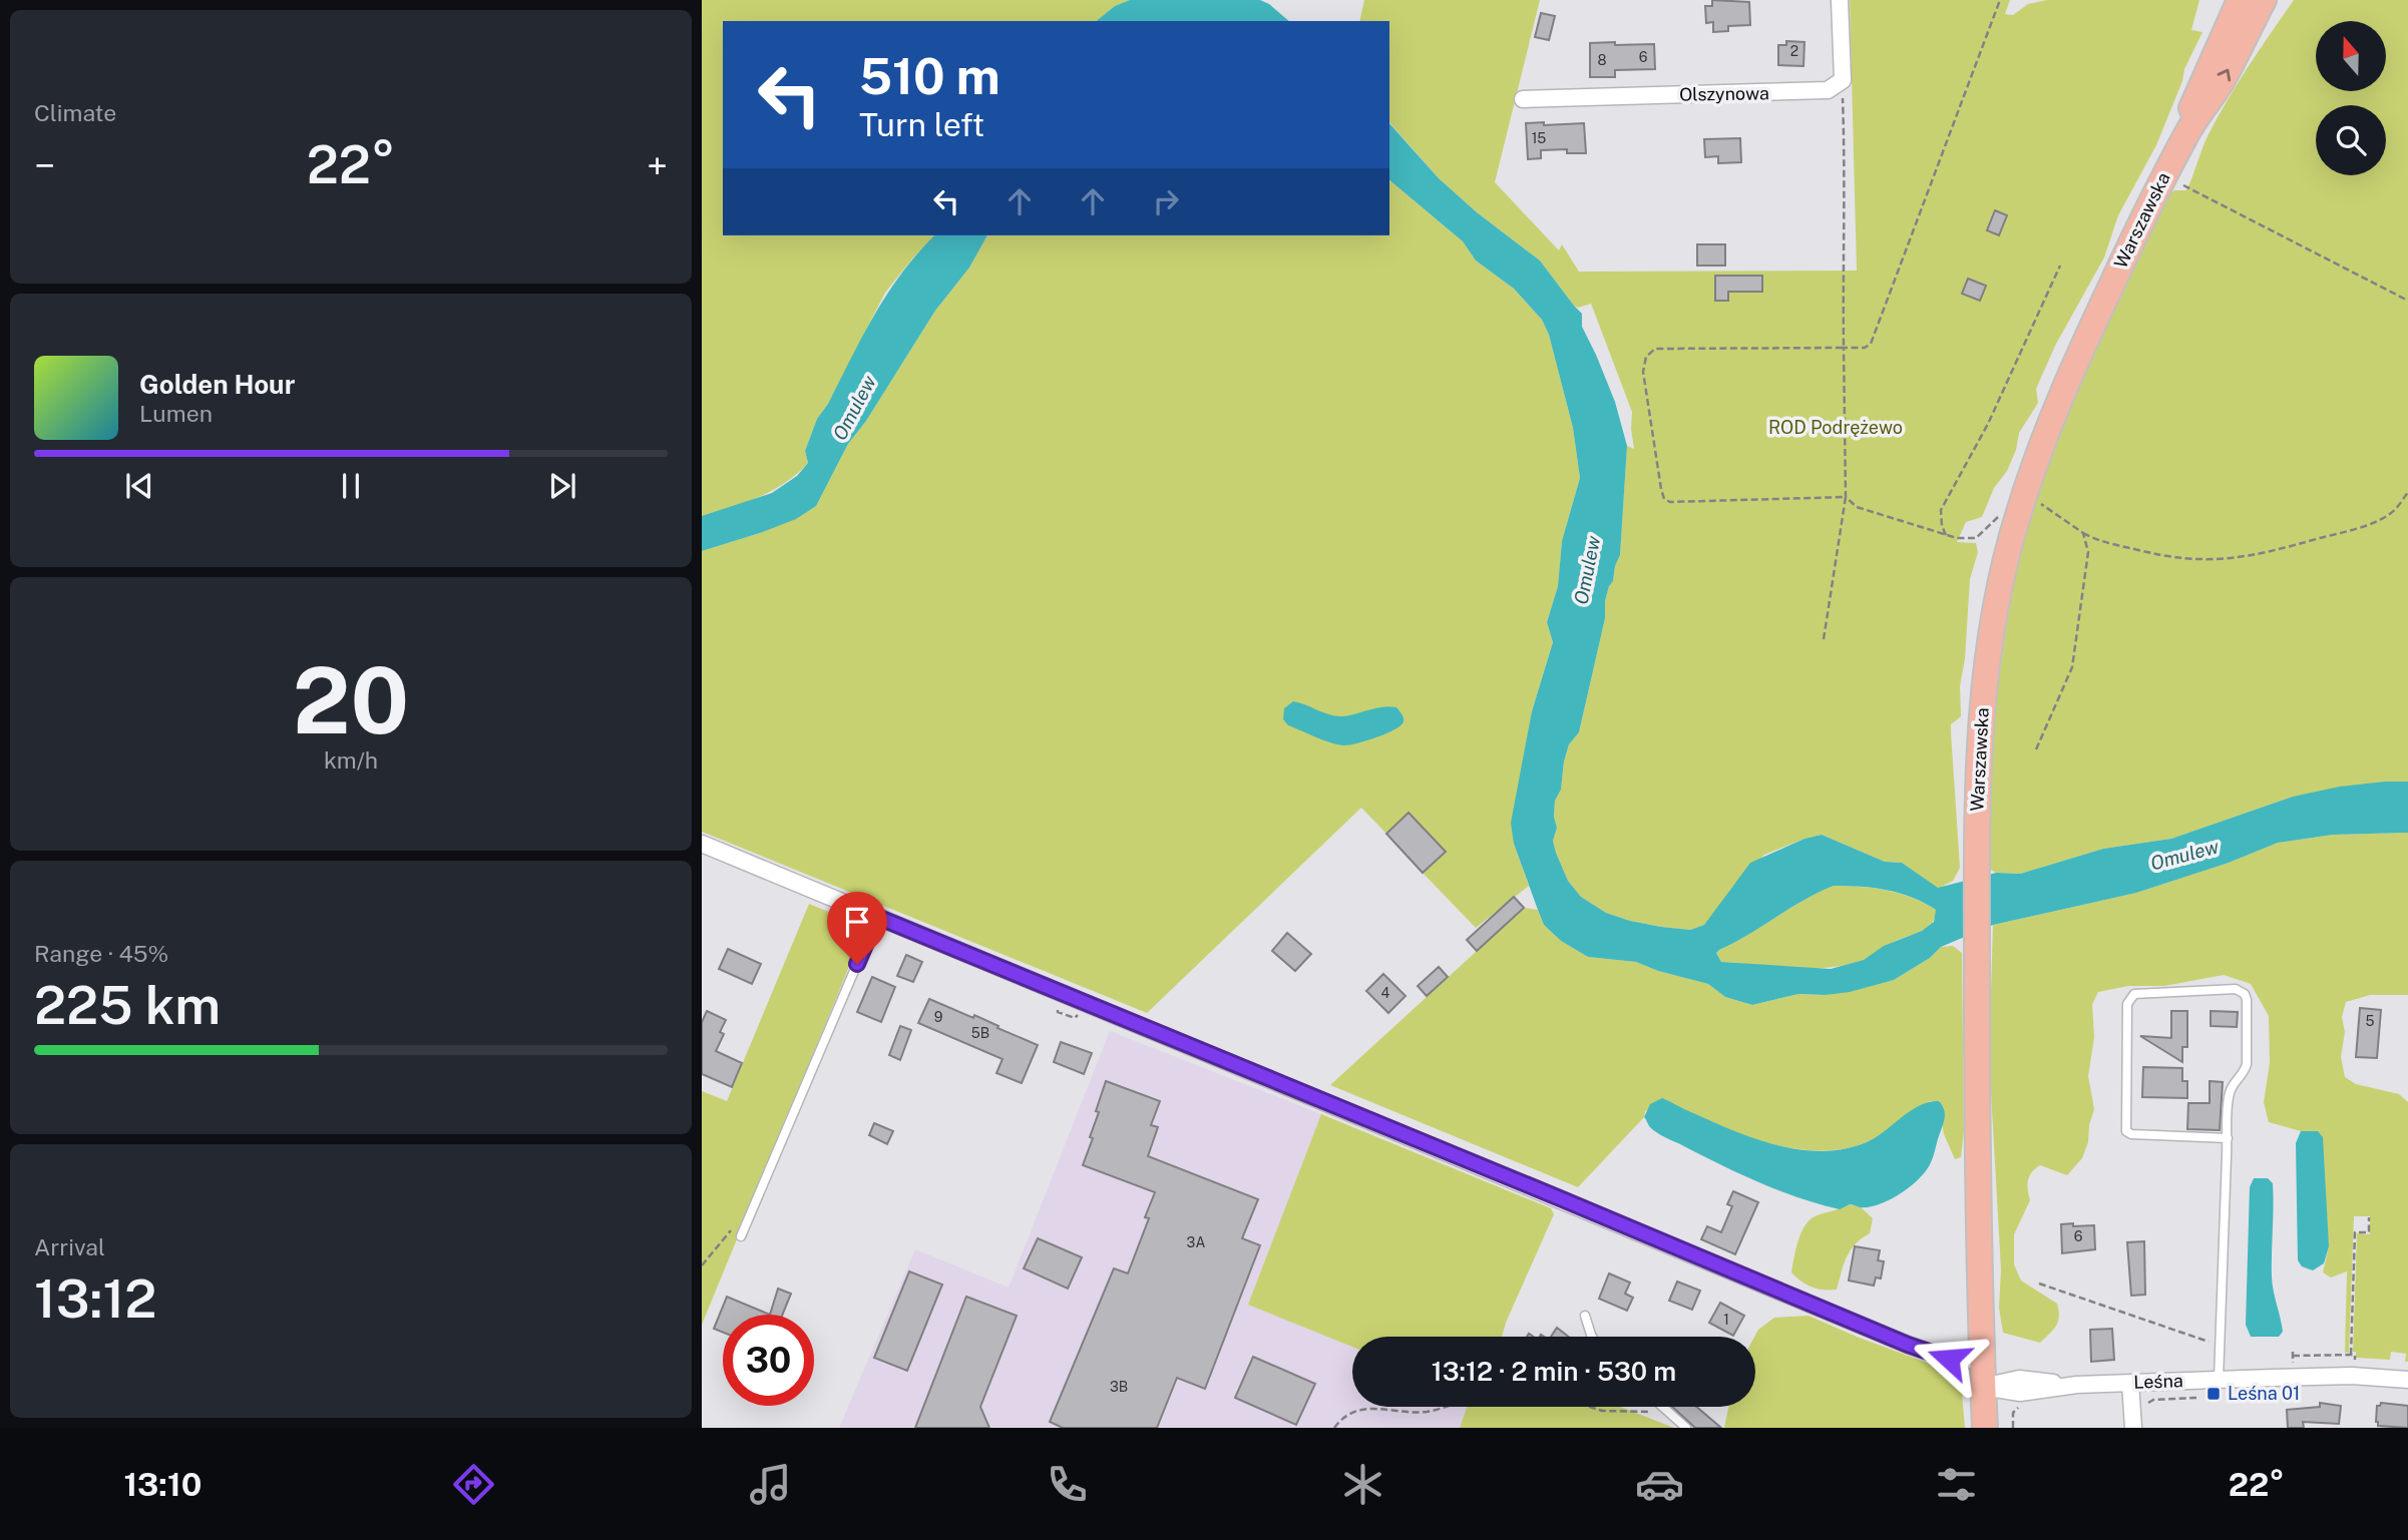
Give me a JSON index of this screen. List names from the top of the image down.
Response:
{
  "streets": {
    "main road": ["Warszawska"],
    "street": ["Olszynowa", "Leśna"]
  },
  "crossings": [
    ["Warszawska", "Leśna"]
  ],
  "water": ["Omulew"],
  "parks": ["ROD Podrężewo"],
  "places": {
    "transit": ["Leśna 01"]
  },
  "house_numbers": [
    "2",
    "6",
    "8",
    "15",
    "4",
    "9",
    "5",
    "5B",
    "6",
    "3A",
    "1",
    "3B"
  ],
  "north": "top",
  "page": {
    "tile": [
      "Climate",
      ["20", "km/h"],
      ["Range · 45%", "225 km"],
      ["Arrival", "13:12"]
    ],
    "turn": ["510 m", "Turn left"],
    "heat": ["−", "22°", "+"],
    "song": ["Golden Hour", "Lumen"],
    "limit": "30",
    "trip": "13:12 · 2 min · 530 m",
    "tabs": ["13:10", "22°"]
  }
}
